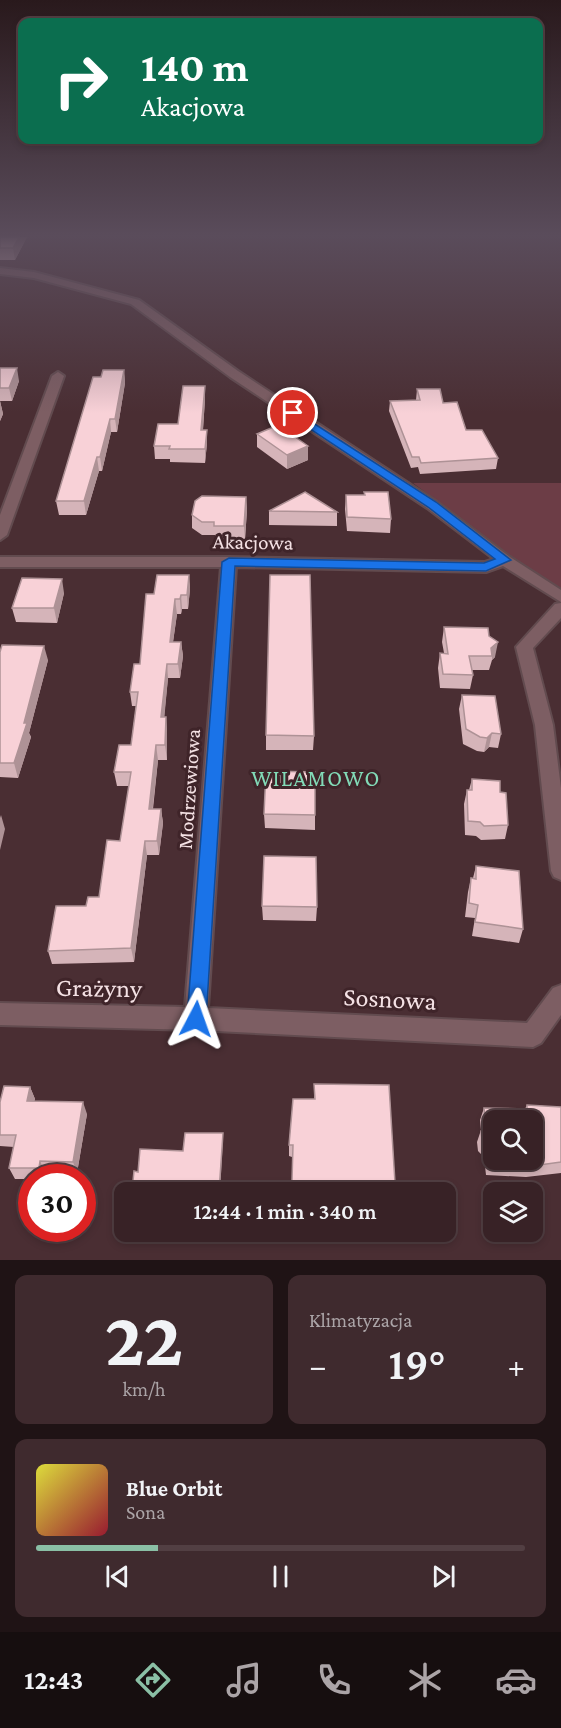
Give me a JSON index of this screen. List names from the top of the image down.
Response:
{
  "streets": {
    "street": [
      "Akacjowa",
      "Modrzewiowa",
      "Grażyny",
      "Sosnowa"
    ]
  },
  "crossings": [
    ["Akacjowa", "Modrzewiowa"],
    ["Modrzewiowa", "Grażyny"],
    ["Modrzewiowa", "Sosnowa"],
    ["Grażyny", "Sosnowa"]
  ],
  "districts": ["WILAMOWO"],
  "page": {
    "turn": ["140 m", "Akacjowa"],
    "limit": "30",
    "trip": "12:44 · 1 min · 340 m",
    "tile": [
      ["22", "km/h"],
      "Klimatyzacja"
    ],
    "heat": ["−", "19°", "+"],
    "song": ["Blue Orbit", "Sona"],
    "tabs": "12:43"
  }
}
